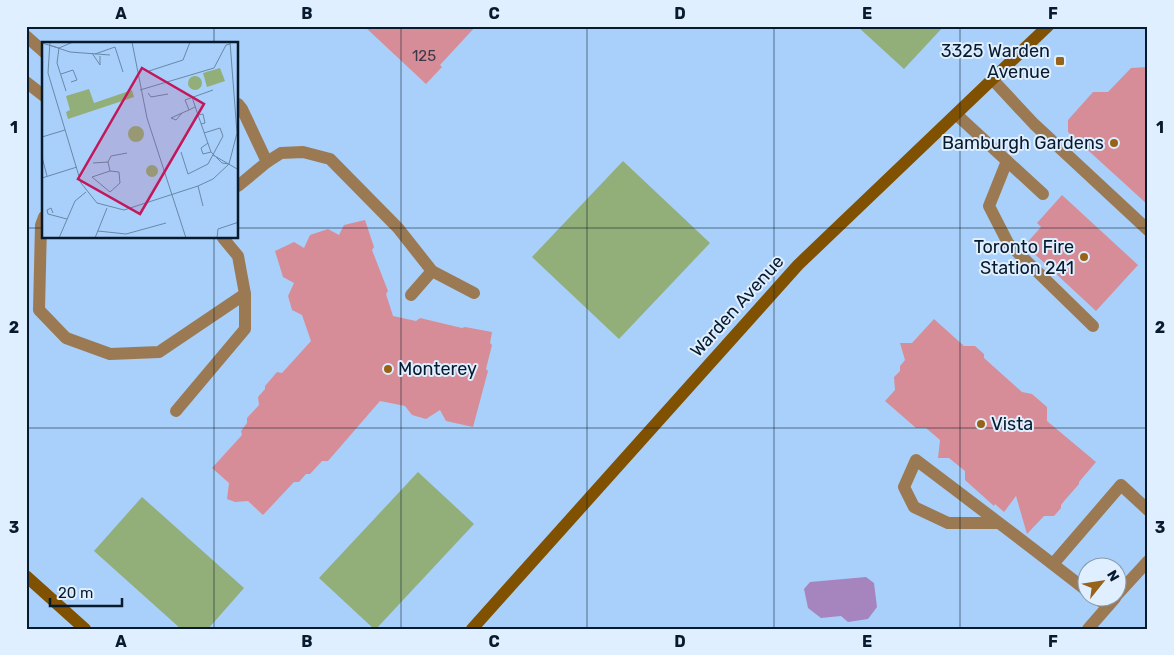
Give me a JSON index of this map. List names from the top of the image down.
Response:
{
  "streets": {
    "main road": ["Warden Avenue"]
  },
  "places": {
    "transit": ["3325 Warden Avenue"],
    "other": [
      "Bamburgh Gardens",
      "Toronto Fire Station 241",
      "Monterey",
      "Vista"
    ]
  },
  "house_numbers": ["125"],
  "scale_bar": "20 m",
  "north": "top right",
  "grid": {
    "columns": [
      "A",
      "B",
      "C",
      "D",
      "E",
      "F"
    ],
    "rows": ["1", "2", "3"]
  }
}
